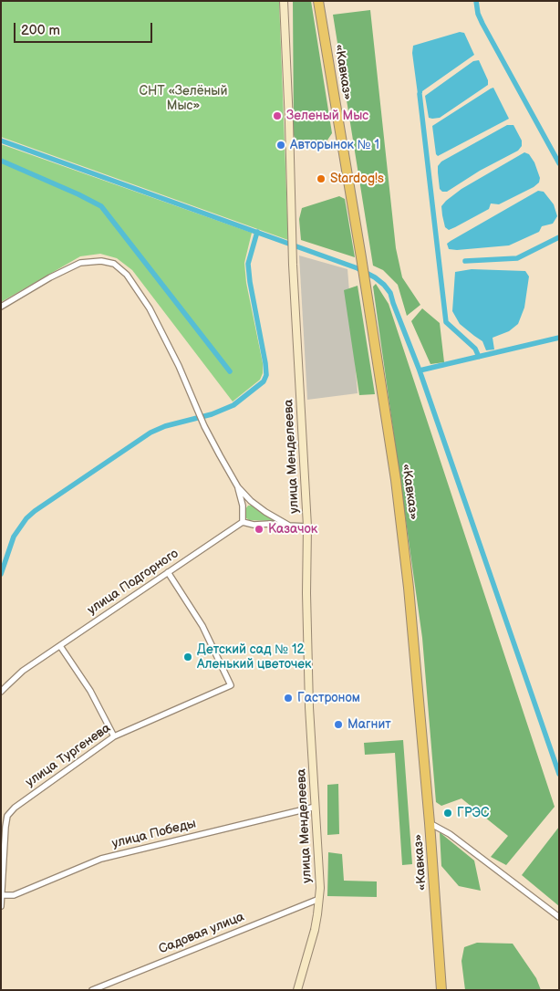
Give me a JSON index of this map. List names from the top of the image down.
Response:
{
  "streets": {
    "highway": ["«Кавказ»"],
    "main road": ["улица Менделеева"],
    "street": [
      "улица Подгорного",
      "улица Тургенева",
      "улица Победы",
      "Садовая улица"
    ]
  },
  "crossings": [
    ["улица Менделеева", "улица Победы"],
    ["улица Менделеева", "Садовая улица"],
    ["улица Подгорного", "улица Тургенева"],
    ["улица Тургенева", "улица Победы"]
  ],
  "parks": ["СНТ «Зелёный Мыс»"],
  "places": [
    "Зеленый Мыс",
    "Авторынок № 1",
    "Stardog!s",
    "Казачок",
    "Детский сад № 12 Аленький цветочек",
    "Гастроном",
    "Магнит",
    "ГРЭС"
  ],
  "scale_bar": "200 m"
}
